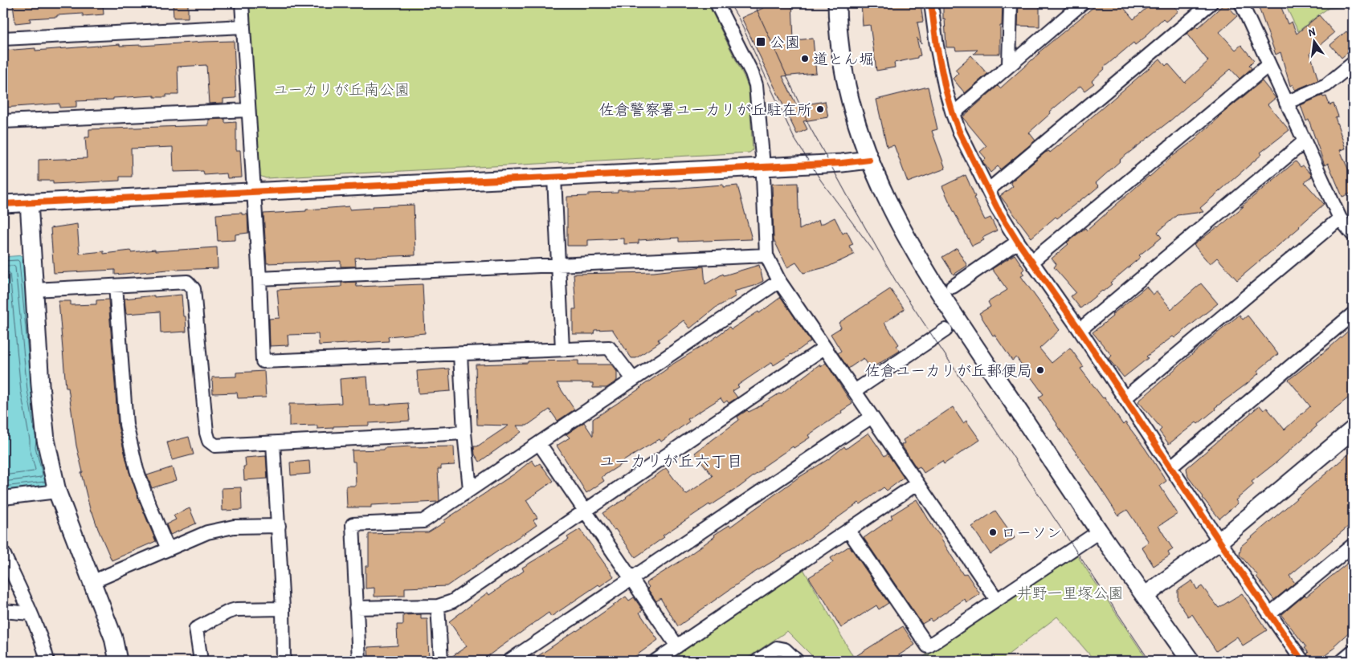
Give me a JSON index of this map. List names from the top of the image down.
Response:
{
  "districts": ["ユーカリが丘六丁目"],
  "parks": ["ユーカリが丘南公園", "井野一里塚公園"],
  "places": {
    "transit": ["公園"],
    "other": [
      "道とん堀",
      "佐倉警察署ユーカリが丘駐在所",
      "佐倉ユーカリが丘郵便局",
      "ローソン"
    ]
  },
  "north": "top"
}
